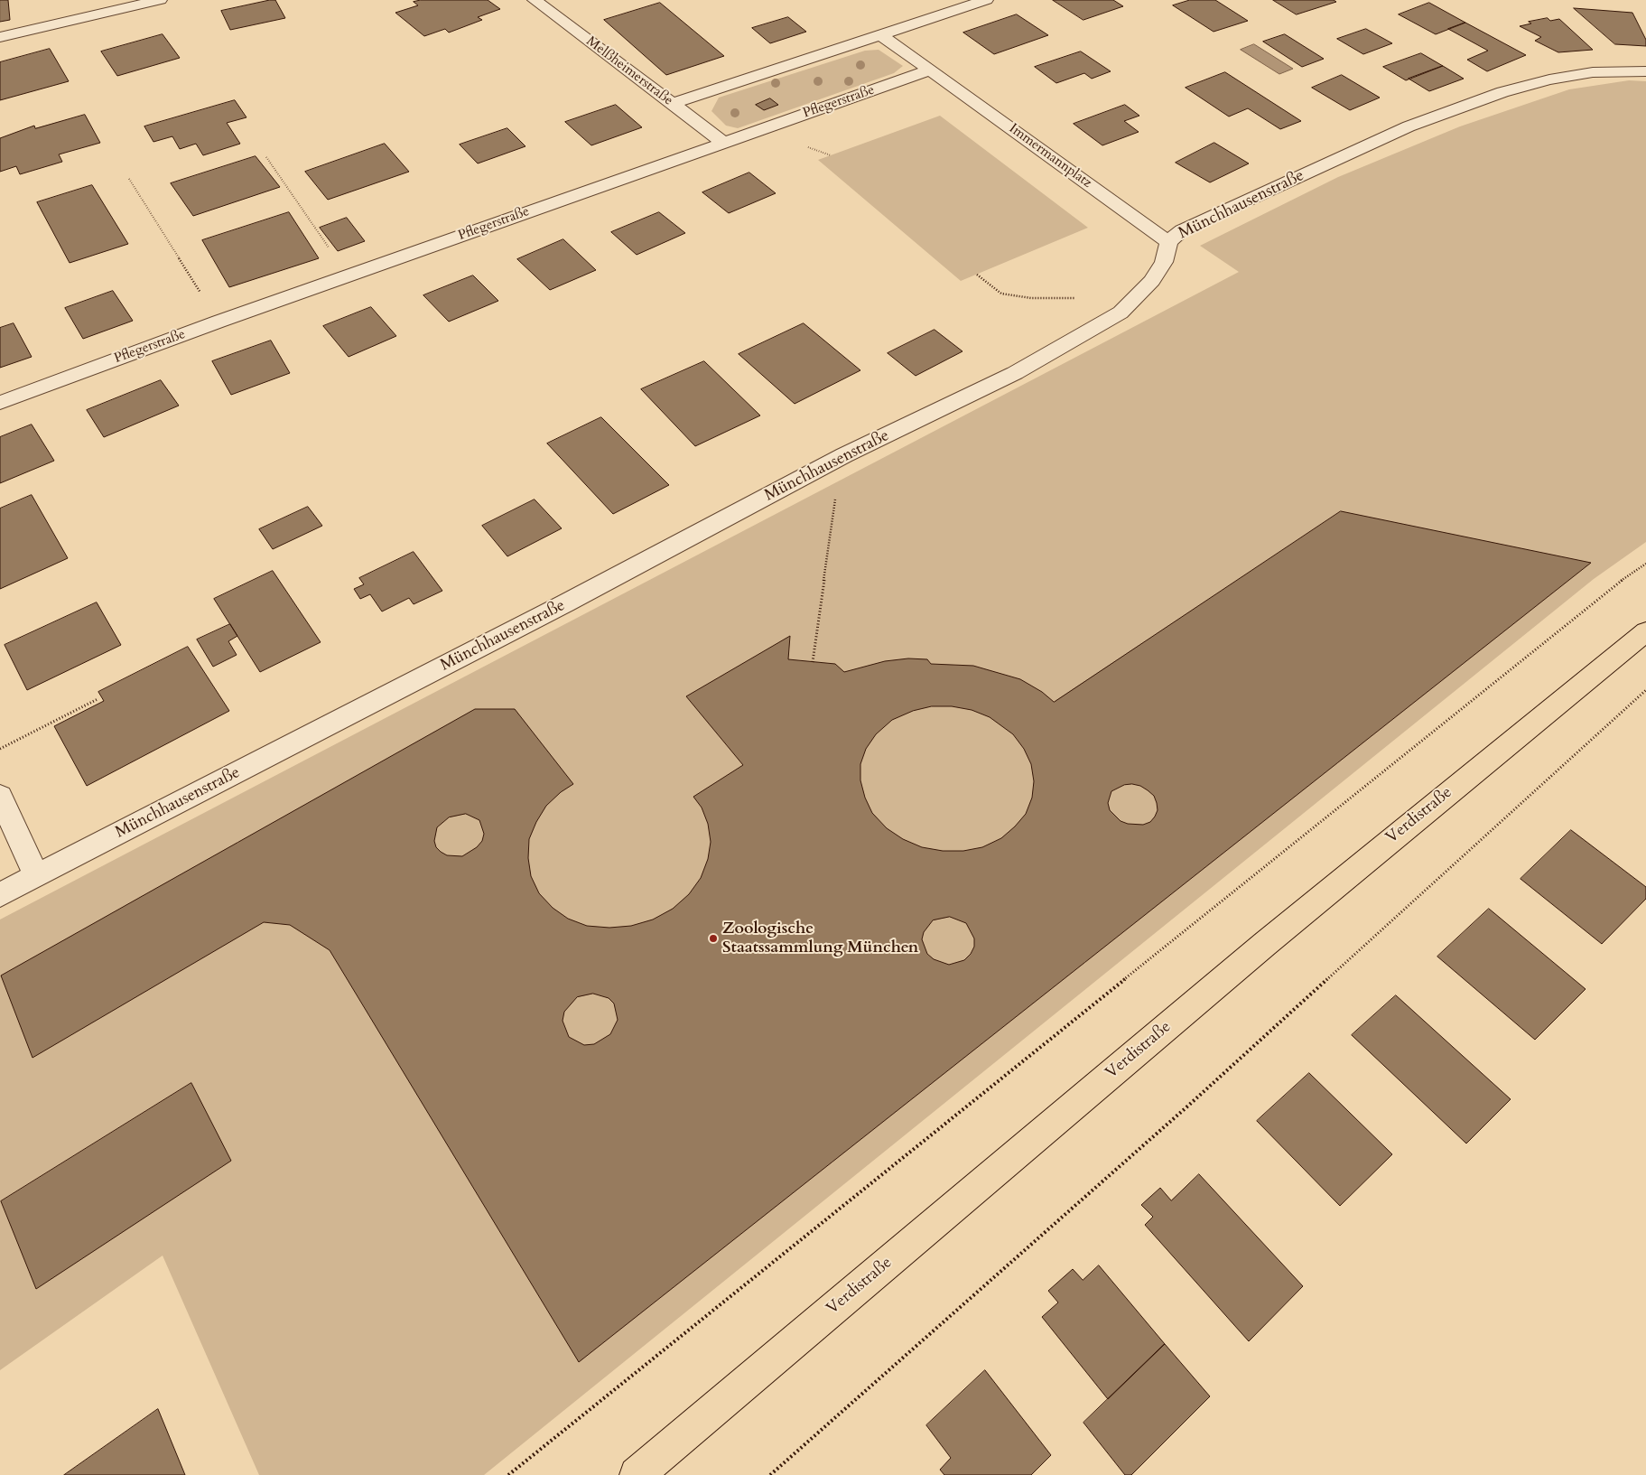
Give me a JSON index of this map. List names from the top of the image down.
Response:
{
  "streets": {
    "main road": ["Verdistraße"],
    "street": [
      "Melßheimerstraße",
      "Pflegerstraße",
      "Immermannplatz",
      "Münchhausenstraße"
    ]
  },
  "crossings": [
    ["Melßheimerstraße", "Pflegerstraße"],
    ["Pflegerstraße", "Immermannplatz"],
    ["Immermannplatz", "Münchhausenstraße"]
  ],
  "places": ["Zoologische Staatssammlung München"]
}
